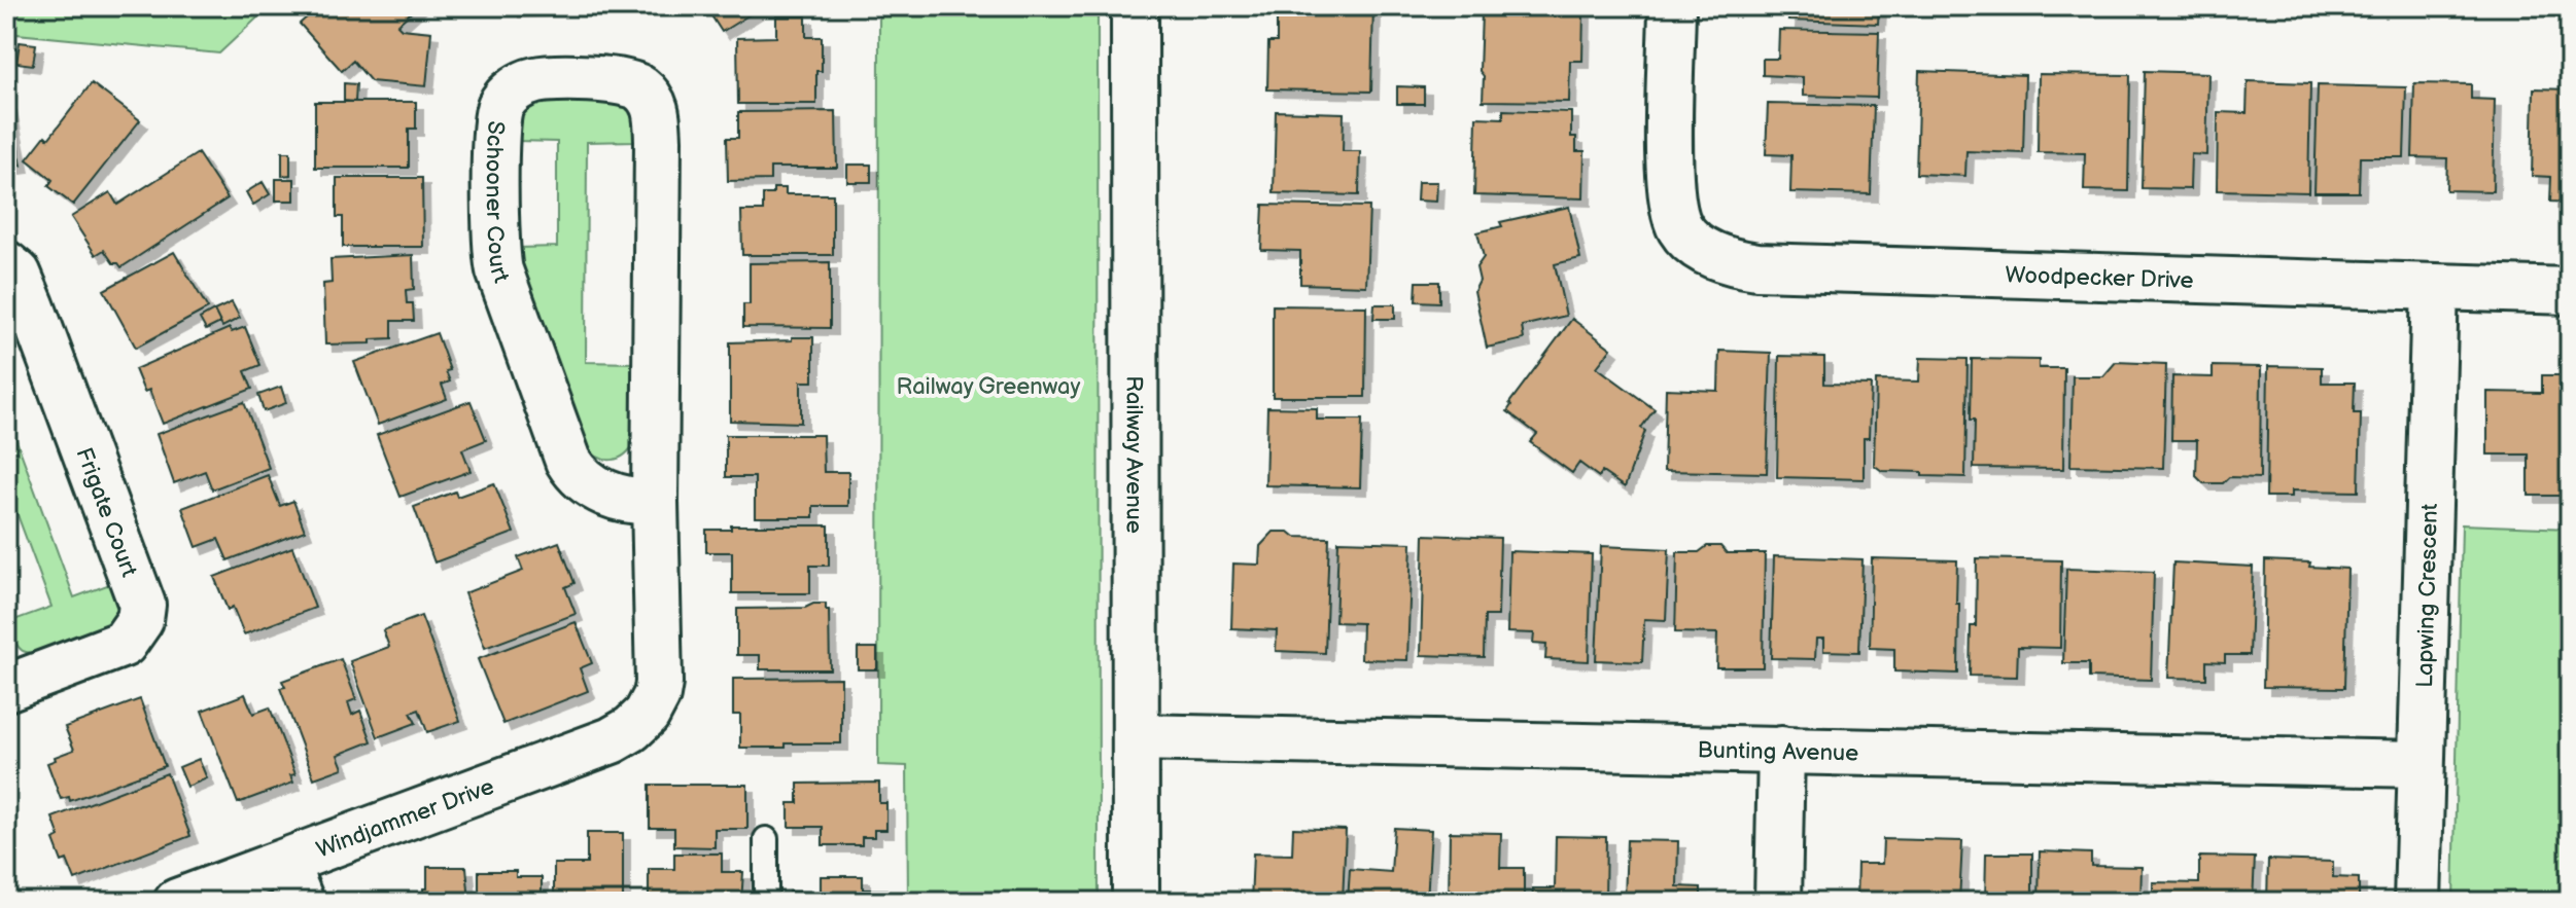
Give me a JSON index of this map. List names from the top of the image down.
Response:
{
  "streets": {
    "street": [
      "Schooner Court",
      "Woodpecker Drive",
      "Railway Avenue",
      "Frigate Court",
      "Lapwing Crescent",
      "Bunting Avenue",
      "Windjammer Drive"
    ]
  },
  "crossings": [
    ["Schooner Court", "Windjammer Drive"],
    ["Woodpecker Drive", "Lapwing Crescent"],
    ["Railway Avenue", "Bunting Avenue"],
    ["Lapwing Crescent", "Bunting Avenue"]
  ],
  "parks": ["Railway Greenway"]
}
